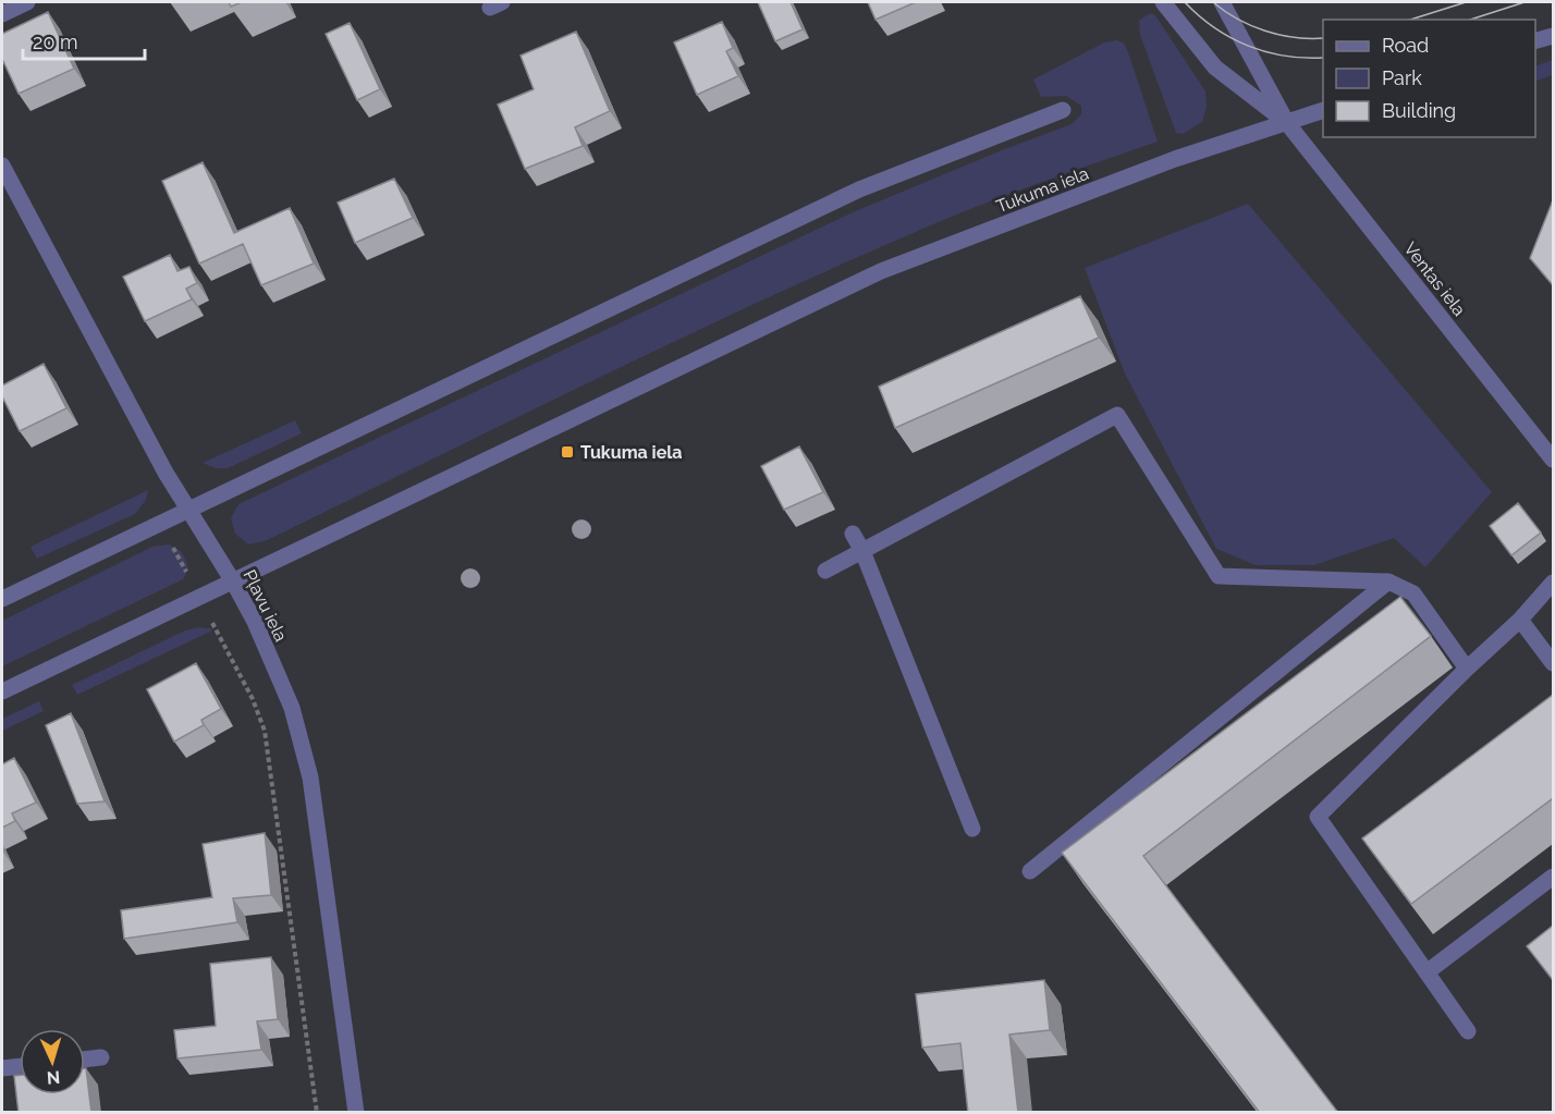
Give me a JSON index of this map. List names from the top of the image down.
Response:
{
  "streets": {
    "street": ["Tukuma iela", "Ventas iela", "Pļavu iela"]
  },
  "crossings": [
    ["Tukuma iela", "Ventas iela"],
    ["Tukuma iela", "Pļavu iela"]
  ],
  "places": {
    "transit": ["Tukuma iela"]
  },
  "legend": ["Road", "Park", "Building"],
  "scale_bar": "20 m",
  "north": "bottom"
}
